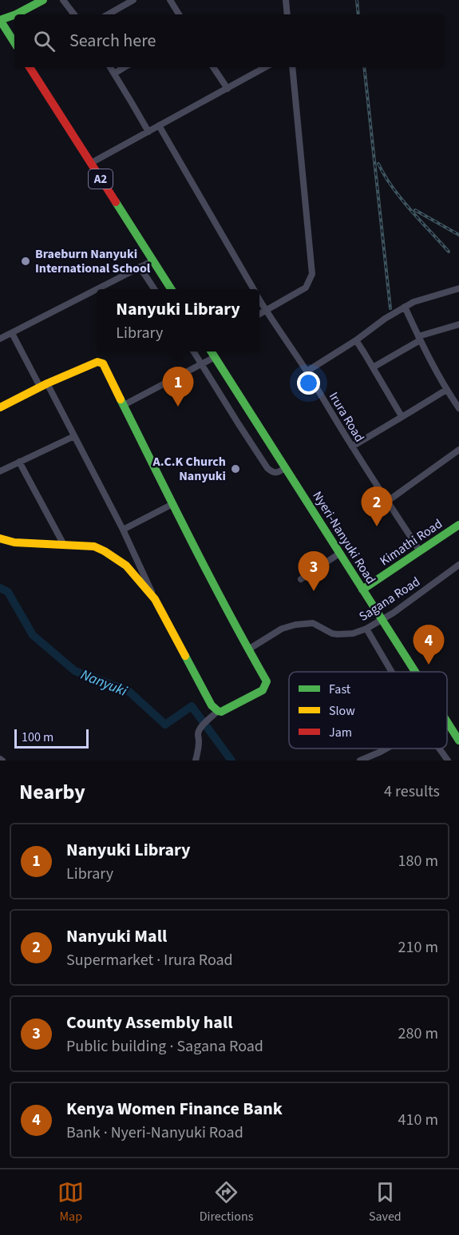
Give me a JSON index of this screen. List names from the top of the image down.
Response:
{
  "streets": {
    "main road": ["A2", "Nyeri-Nanyuki Road", "Kimathi Road"],
    "street": ["Irura Road", "Sagana Road"]
  },
  "crossings": [
    ["Irura Road", "Kimathi Road"],
    ["Nyeri-Nanyuki Road", "Kimathi Road"],
    ["Nyeri-Nanyuki Road", "Sagana Road"]
  ],
  "water": ["Nanyuki"],
  "places": ["Braeburn Nanyuki International School", "A.C.K Church Nanyuki"],
  "legend": ["Fast", "Slow", "Jam"],
  "scale_bar": "100 m",
  "page": {
    "search": "Search here",
    "popup": ["Nanyuki Library", "Library"],
    "pins": [
      "1",
      "2",
      "3",
      "4"
    ],
    "scale": "100 m",
    "heading": ["Nearby", "4 results"],
    "list": [
      {
        "mark": "1",
        "name": "Nanyuki Library",
        "note": "Library",
        "value": "180 m"
      },
      {
        "mark": "2",
        "name": "Nanyuki Mall",
        "note": "Supermarket · Irura Road",
        "value": "210 m"
      },
      {
        "mark": "3",
        "name": "County Assembly hall",
        "note": "Public building · Sagana Road",
        "value": "280 m"
      },
      {
        "mark": "4",
        "name": "Kenya Women Finance Bank",
        "note": "Bank · Nyeri-Nanyuki Road",
        "value": "410 m"
      }
    ],
    "nav": ["Map", "Directions", "Saved"]
  }
}
